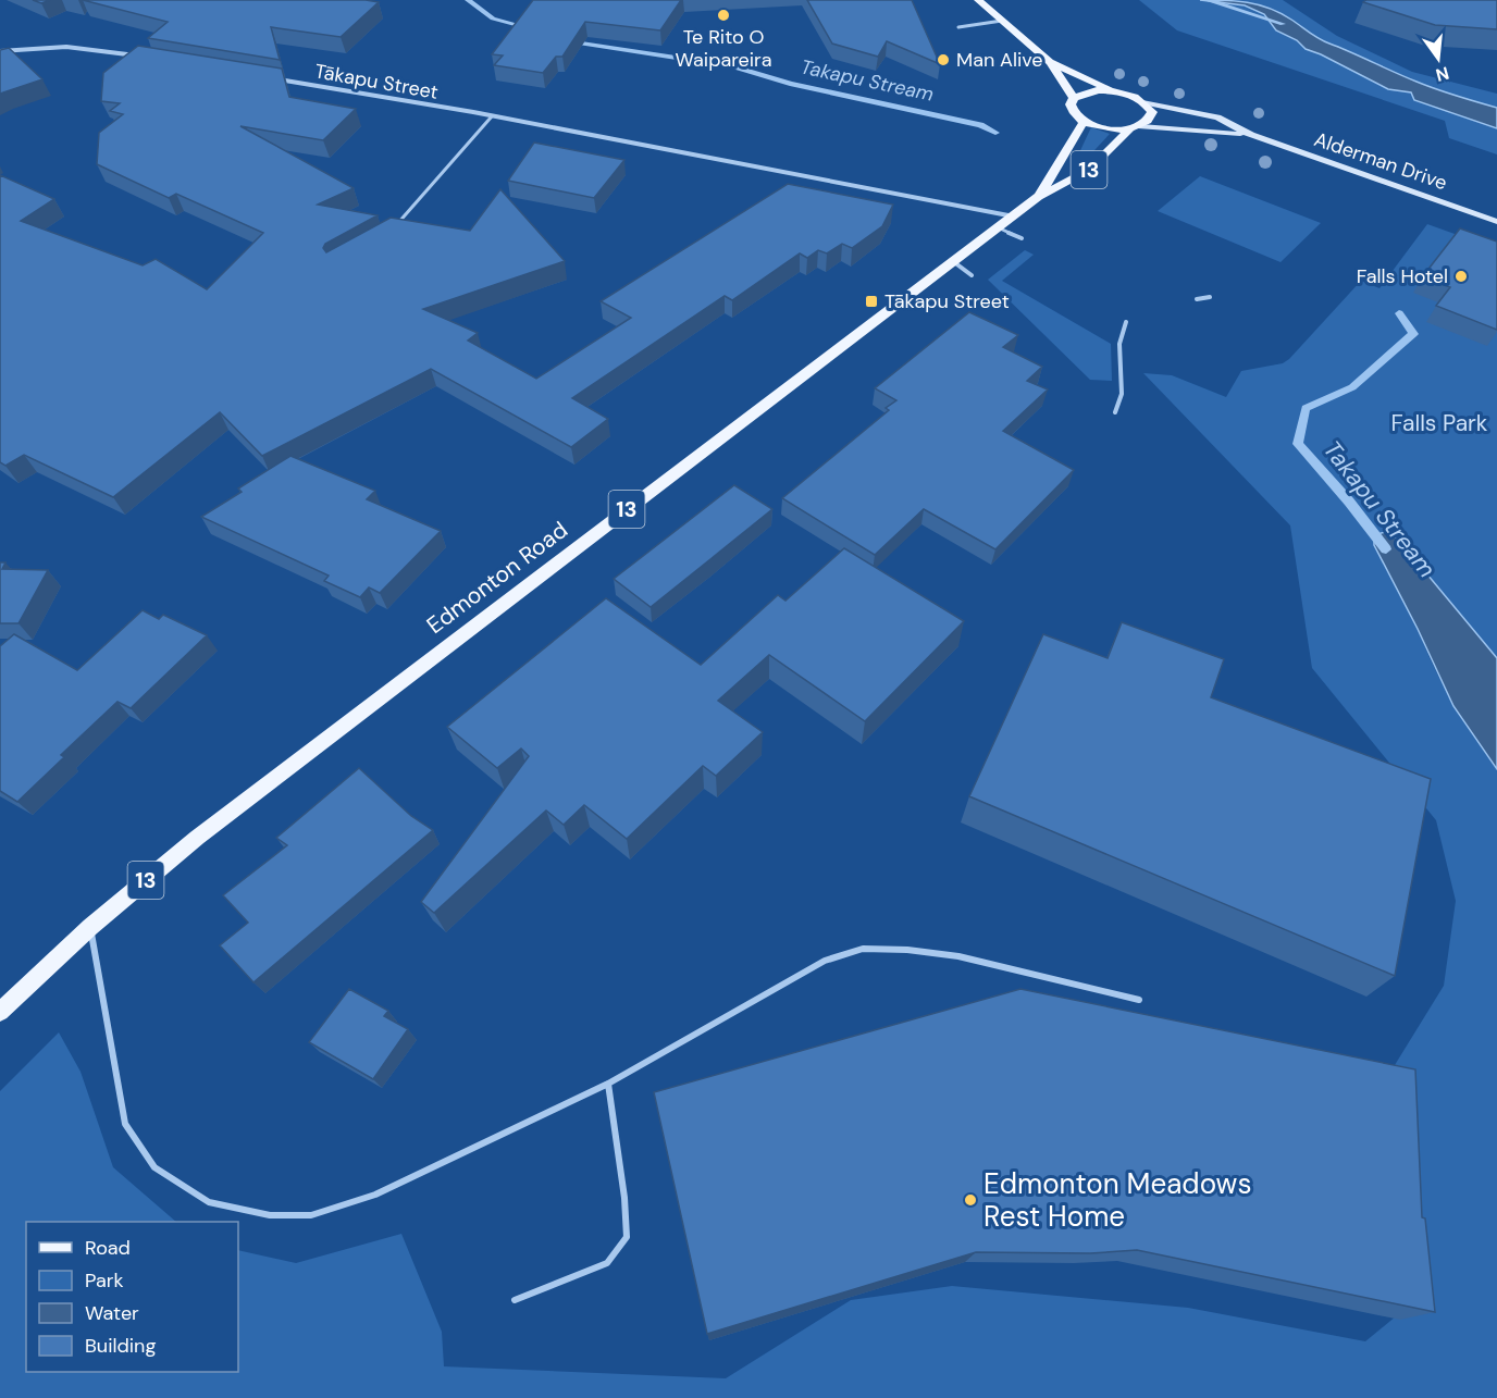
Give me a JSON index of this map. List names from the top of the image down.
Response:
{
  "streets": {
    "main road": ["Alderman Drive", "13", "Edmonton Road"],
    "street": ["Tākapu Street"]
  },
  "crossings": [
    ["Tākapu Street", "Edmonton Road"],
    ["Alderman Drive", "Edmonton Road"],
    ["13", "Edmonton Road"]
  ],
  "water": ["Takapu Stream"],
  "parks": ["Falls Park"],
  "places": {
    "other": [
      "Te Rito O Waipareira",
      "Man Alive",
      "Falls Hotel",
      "Edmonton Meadows Rest Home"
    ],
    "transit": ["Tākapu Street"]
  },
  "legend": [
    "Road",
    "Park",
    "Water",
    "Building"
  ],
  "north": "bottom"
}
